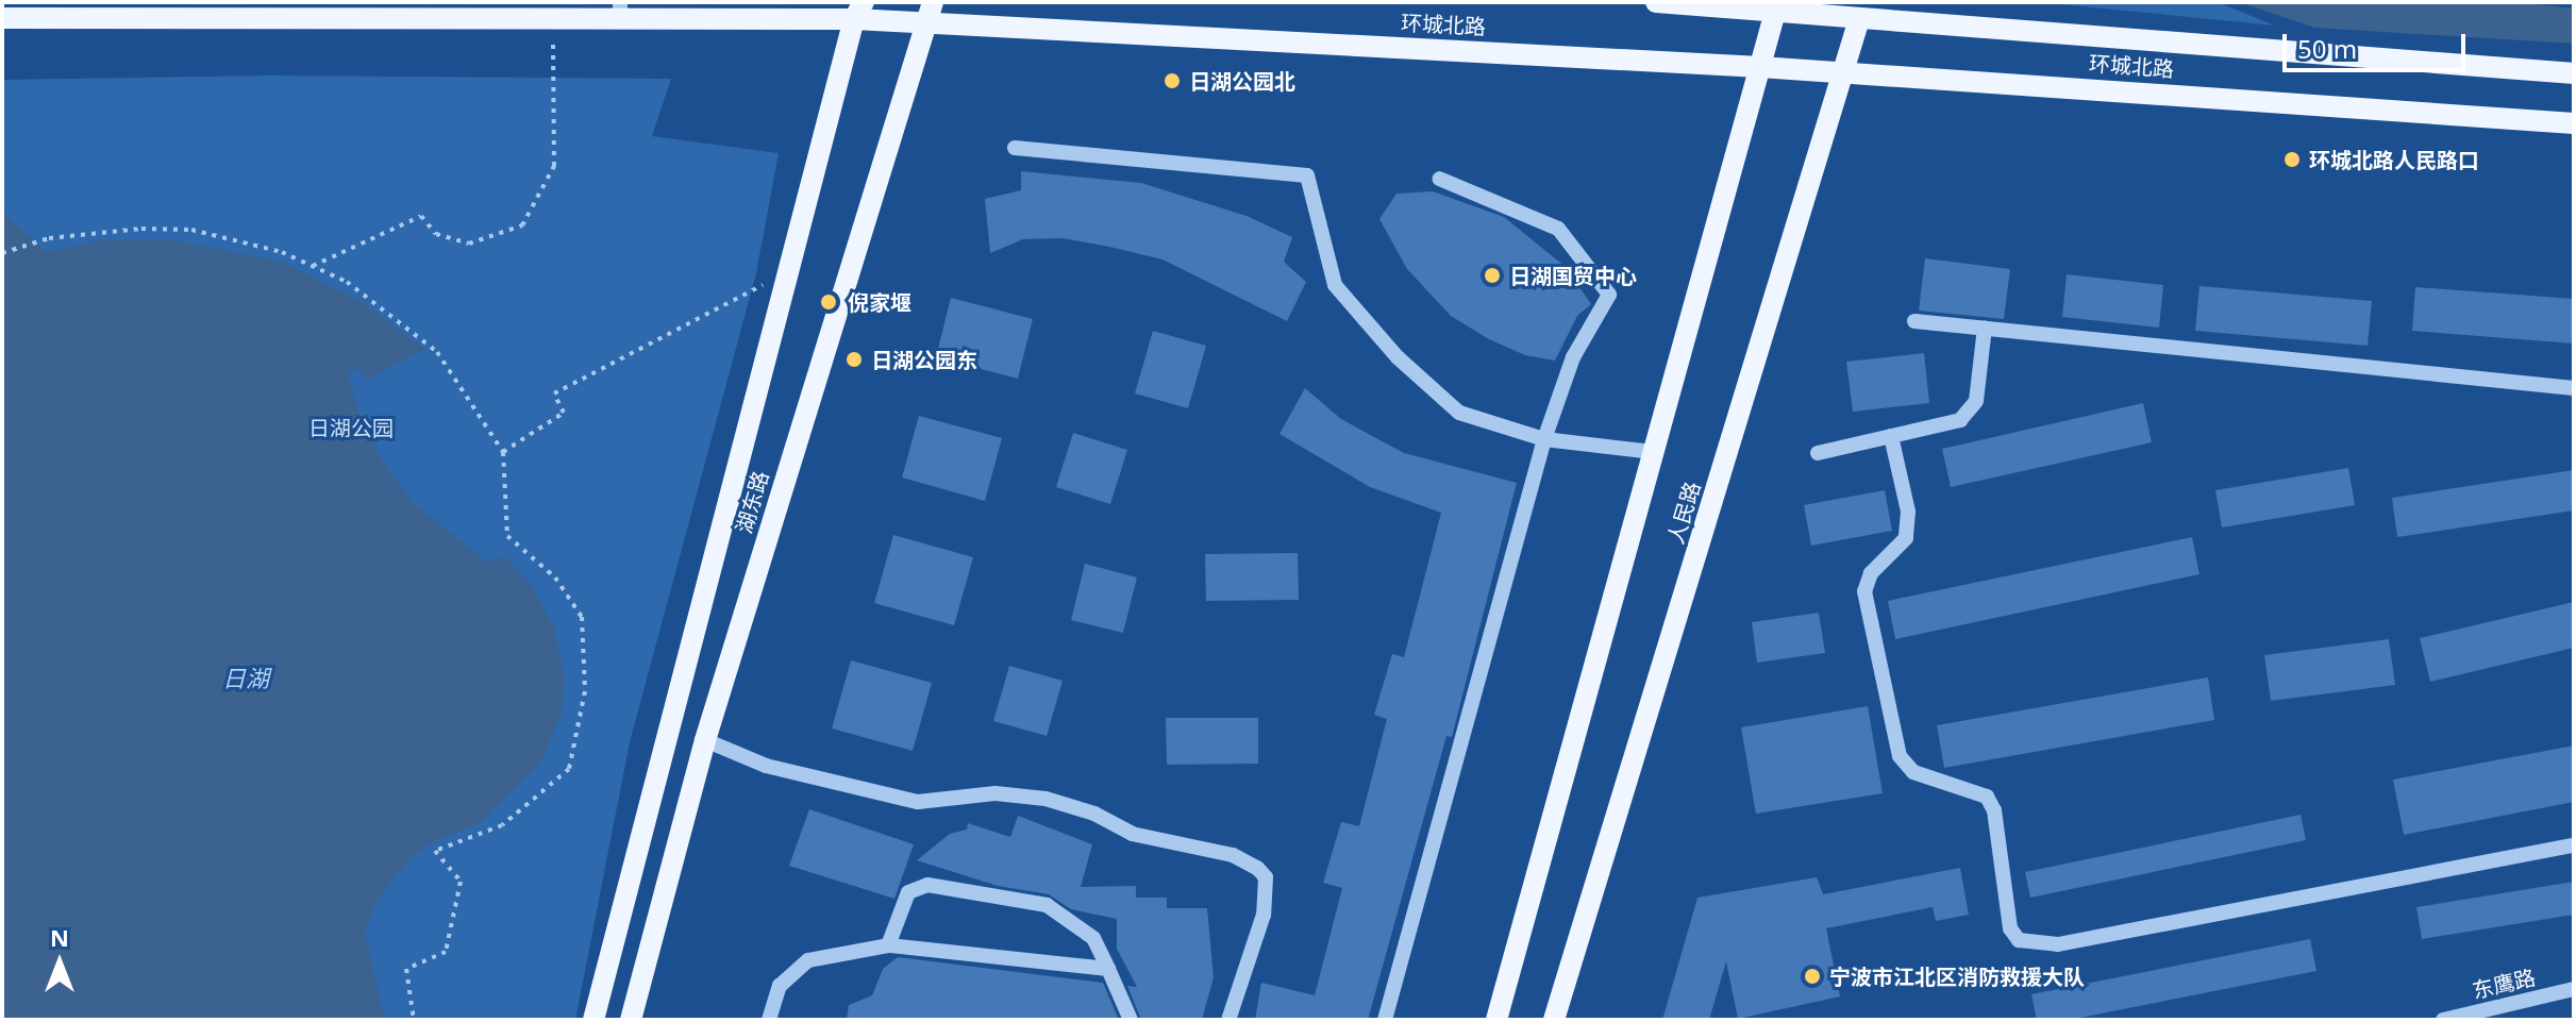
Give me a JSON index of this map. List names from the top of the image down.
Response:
{
  "streets": {
    "main road": ["环城北路", "湖东路", "人民路"],
    "street": ["东鹰路"]
  },
  "crossings": [
    ["环城北路", "湖东路"],
    ["环城北路", "人民路"]
  ],
  "water": ["日湖"],
  "parks": ["日湖公园"],
  "places": [
    "日湖公园北",
    "环城北路人民路口",
    "日湖国贸中心",
    "倪家堰",
    "日湖公园东",
    "宁波市江北区消防救援大队"
  ],
  "scale_bar": "50 m",
  "north": "top"
}
